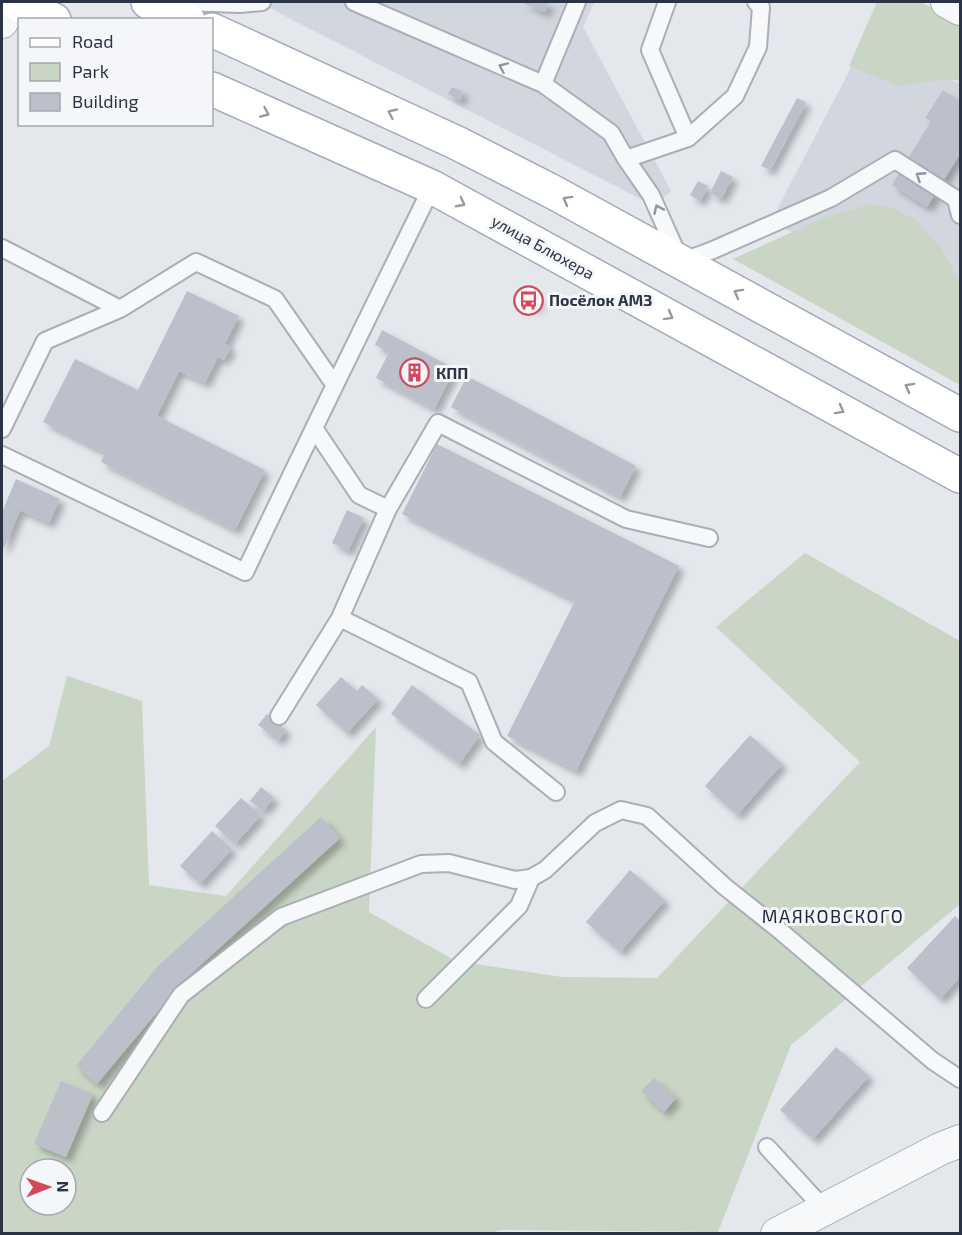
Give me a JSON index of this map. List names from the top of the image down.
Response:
{
  "streets": {
    "main road": ["улица Блюхера"]
  },
  "districts": ["МАЯКОВСКОГО"],
  "places": {
    "bus stop": ["Посёлок АМЗ"],
    "building": ["КПП"]
  },
  "legend": ["Road", "Park", "Building"],
  "north": "right"
}
